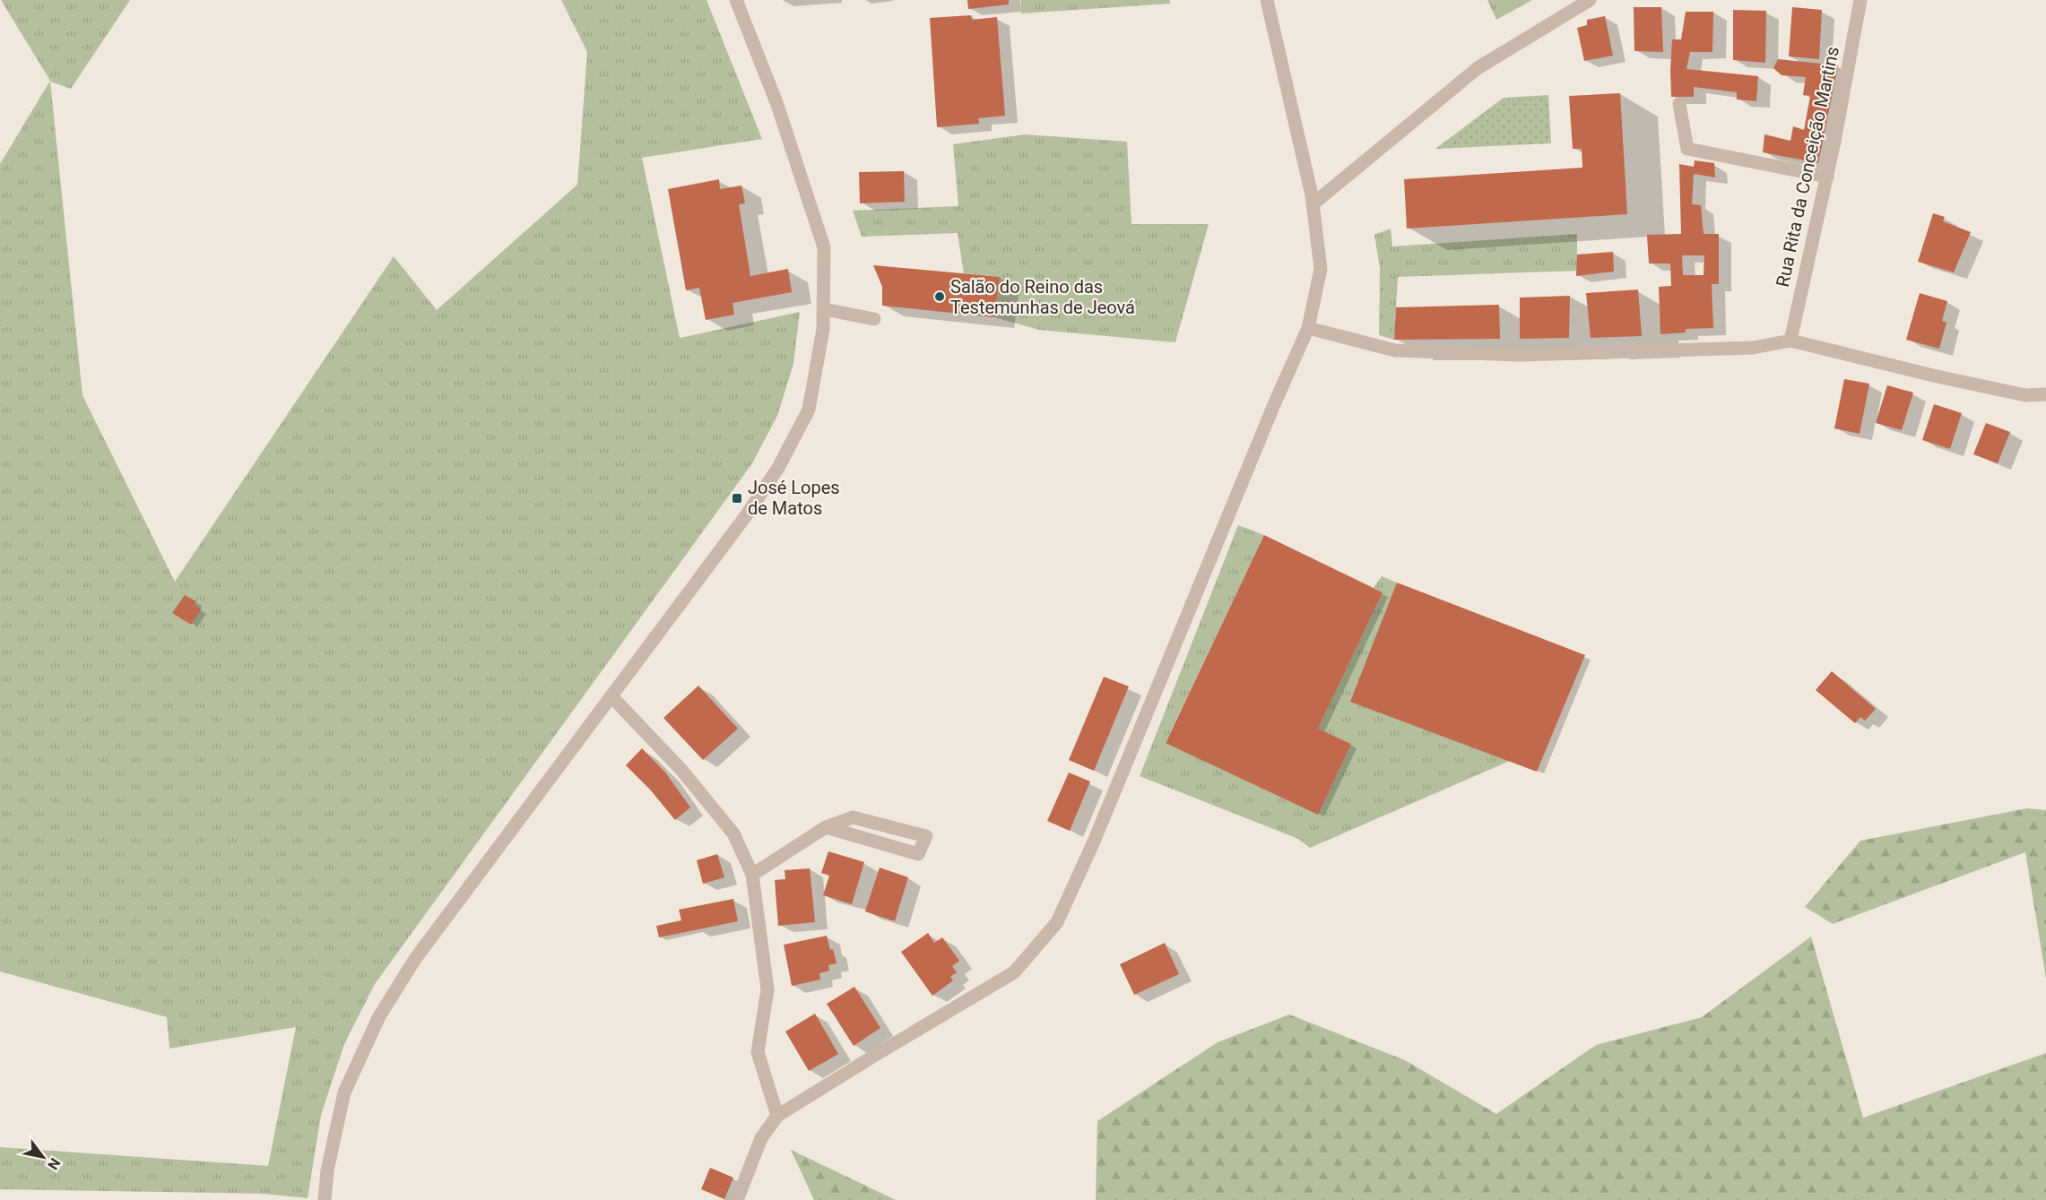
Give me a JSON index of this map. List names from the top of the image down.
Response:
{
  "streets": {
    "street": ["Rua Rita da Conceição Martins"]
  },
  "places": {
    "other": ["Salão do Reino das Testemunhas de Jeová"],
    "transit": ["José Lopes de Matos"]
  },
  "north": "bottom right"
}
